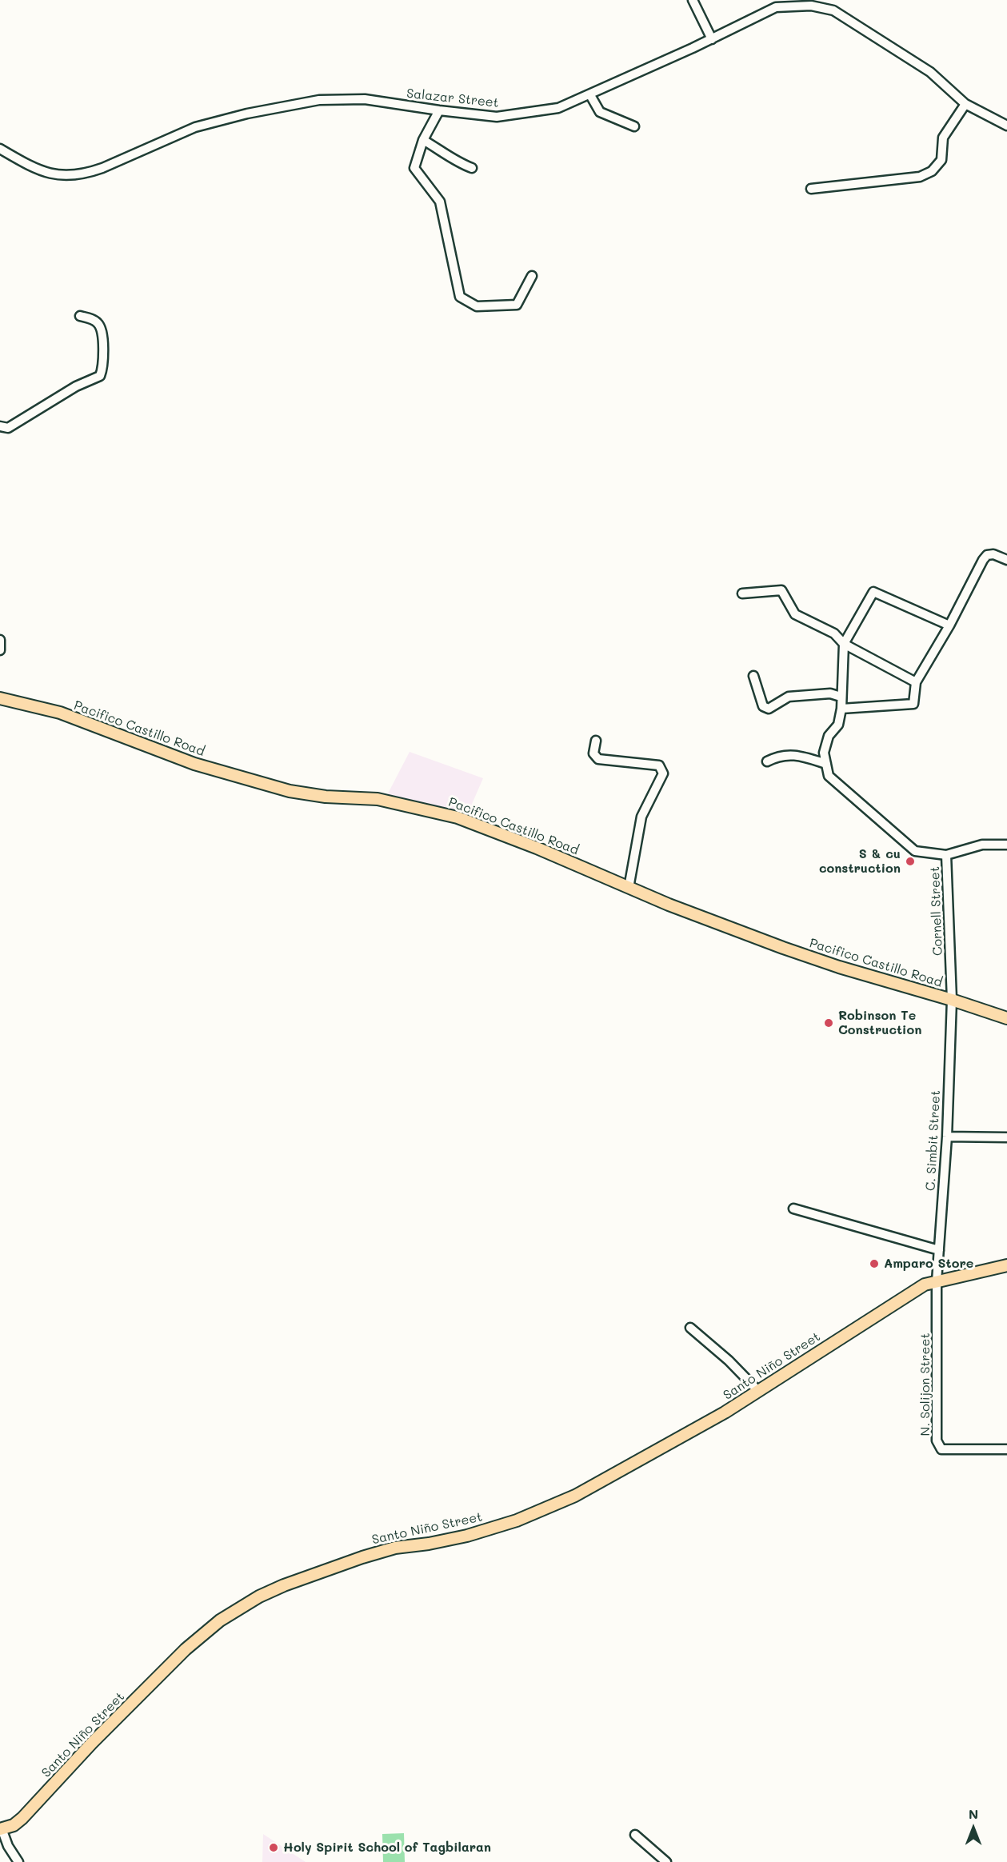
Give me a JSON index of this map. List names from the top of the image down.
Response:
{
  "streets": {
    "main road": ["Pacifico Castillo Road", "Santo Niño Street"],
    "street": [
      "Salazar Street",
      "Cornell Street",
      "C. Simbit Street",
      "N. Solijon Street"
    ]
  },
  "crossings": [
    ["Pacifico Castillo Road", "Cornell Street"],
    ["Pacifico Castillo Road", "C. Simbit Street"],
    ["Cornell Street", "C. Simbit Street"],
    ["C. Simbit Street", "Santo Niño Street"],
    ["C. Simbit Street", "N. Solijon Street"],
    ["Santo Niño Street", "N. Solijon Street"]
  ],
  "places": [
    "S & cu construction",
    "Robinson Te Construction",
    "Amparo Store",
    "Holy Spirit School of Tagbilaran"
  ],
  "north": "top"
}
